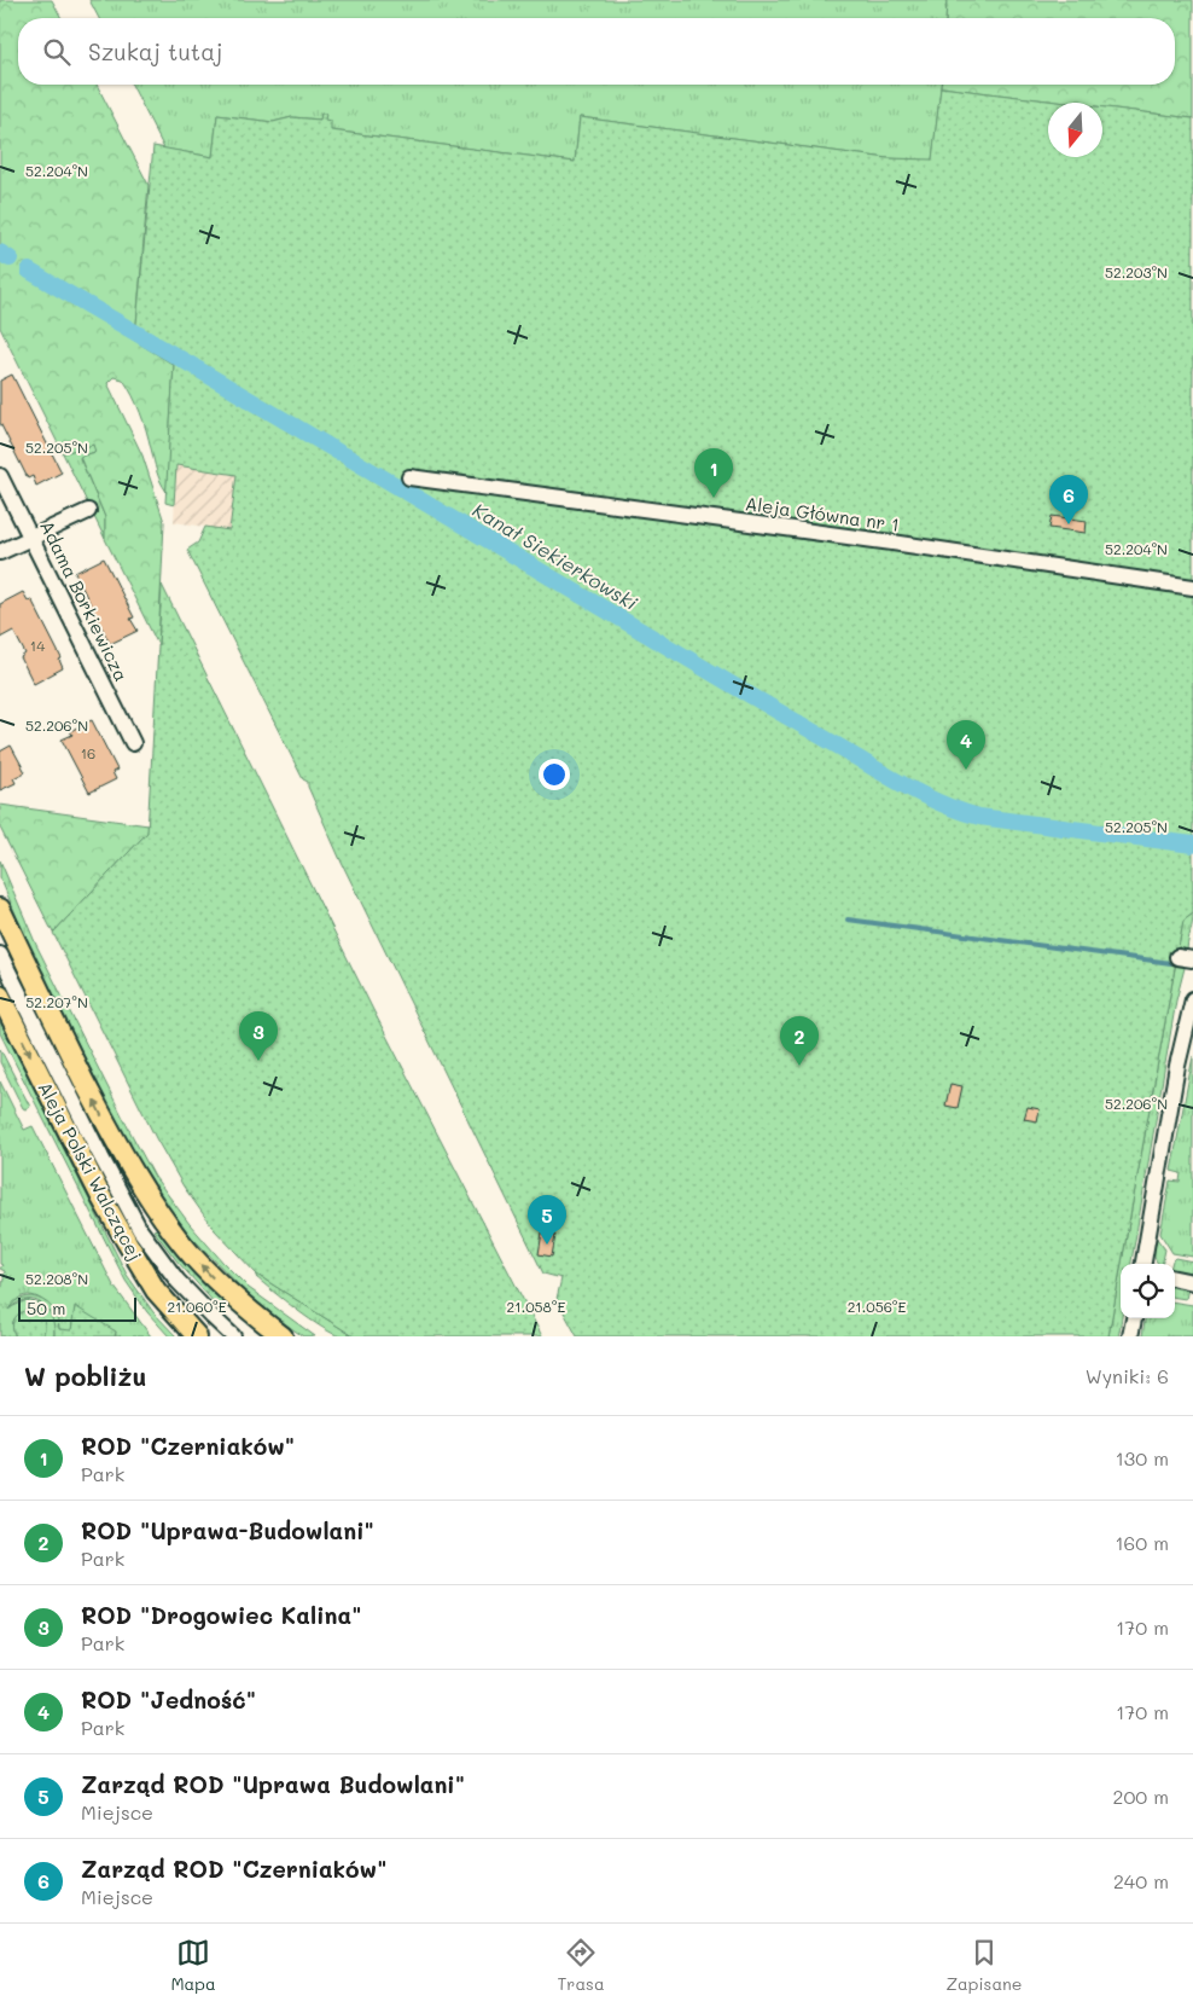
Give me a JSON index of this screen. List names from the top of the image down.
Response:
{
  "streets": {
    "main road": ["Aleja Polski Walczącej"],
    "street": ["Aleja Główna nr 1", "Adama Borkiewicza"]
  },
  "water": ["Kanał Siekierkowski"],
  "house_numbers": ["14", "16"],
  "scale_bar": "50 m",
  "north": "bottom",
  "page": {
    "search": "Szukaj tutaj",
    "pins": [
      "1",
      "6",
      "4",
      "3",
      "2",
      "5"
    ],
    "scale": "50 m",
    "heading": ["W pobliżu", "Wyniki: 6"],
    "list": [
      {
        "mark": "1",
        "name": "ROD \"Czerniaków\"",
        "note": "Park",
        "value": "130 m"
      },
      {
        "mark": "2",
        "name": "ROD \"Uprawa-Budowlani\"",
        "note": "Park",
        "value": "160 m"
      },
      {
        "mark": "3",
        "name": "ROD \"Drogowiec Kalina\"",
        "note": "Park",
        "value": "170 m"
      },
      {
        "mark": "4",
        "name": "ROD \"Jedność\"",
        "note": "Park",
        "value": "170 m"
      },
      {
        "mark": "5",
        "name": "Zarząd ROD \"Uprawa Budowlani\"",
        "note": "Miejsce",
        "value": "200 m"
      },
      {
        "mark": "6",
        "name": "Zarząd ROD \"Czerniaków\"",
        "note": "Miejsce",
        "value": "240 m"
      }
    ],
    "nav": ["Mapa", "Trasa", "Zapisane"]
  },
  "coordinates": [
    "52.204°N",
    "52.203°N",
    "52.205°N",
    "52.206°N",
    "52.207°N",
    "52.208°N",
    "21.060°E",
    "21.058°E",
    "21.056°E"
  ]
}
